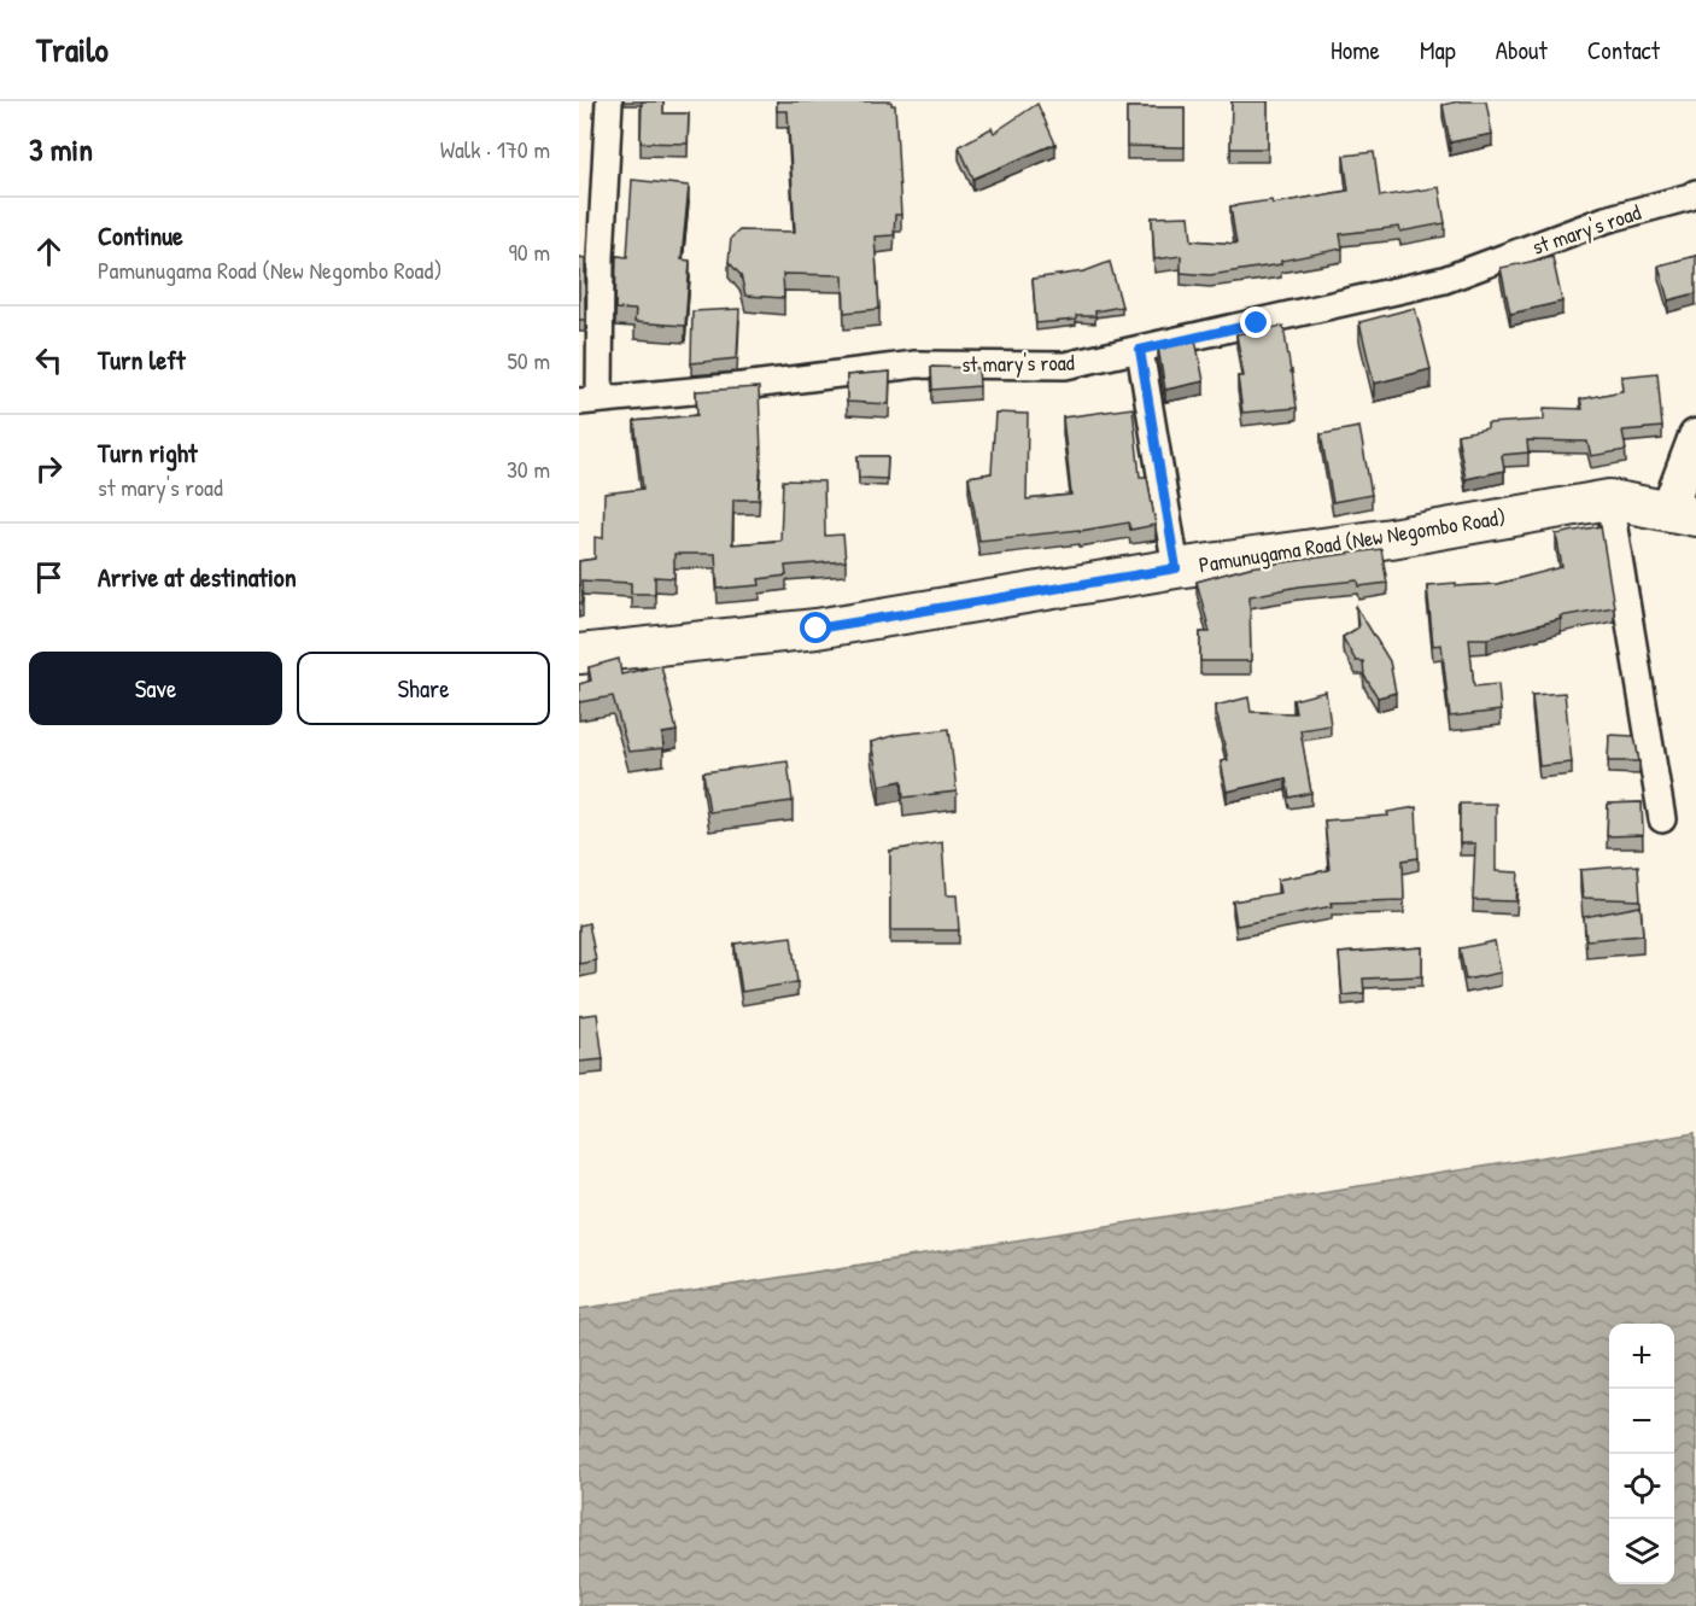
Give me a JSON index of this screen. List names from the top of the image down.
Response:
{
  "streets": {
    "main road": ["Pamunugama Road (New Negombo Road)"],
    "street": ["st mary's road"]
  },
  "page": {
    "header": "Trailo",
    "nav": [
      "Home",
      "Map",
      "About",
      "Contact"
    ],
    "heading": ["3 min", "Walk · 170 m"],
    "list": [
      ["Continue", "Pamunugama Road (New Negombo Road)", "90 m"],
      ["Turn left", "50 m"],
      ["Turn right", "st mary's road", "30 m"],
      "Arrive at destination"
    ],
    "buttons": ["Save", "Share"],
    "map_buttons": ["+", "−"]
  }
}
